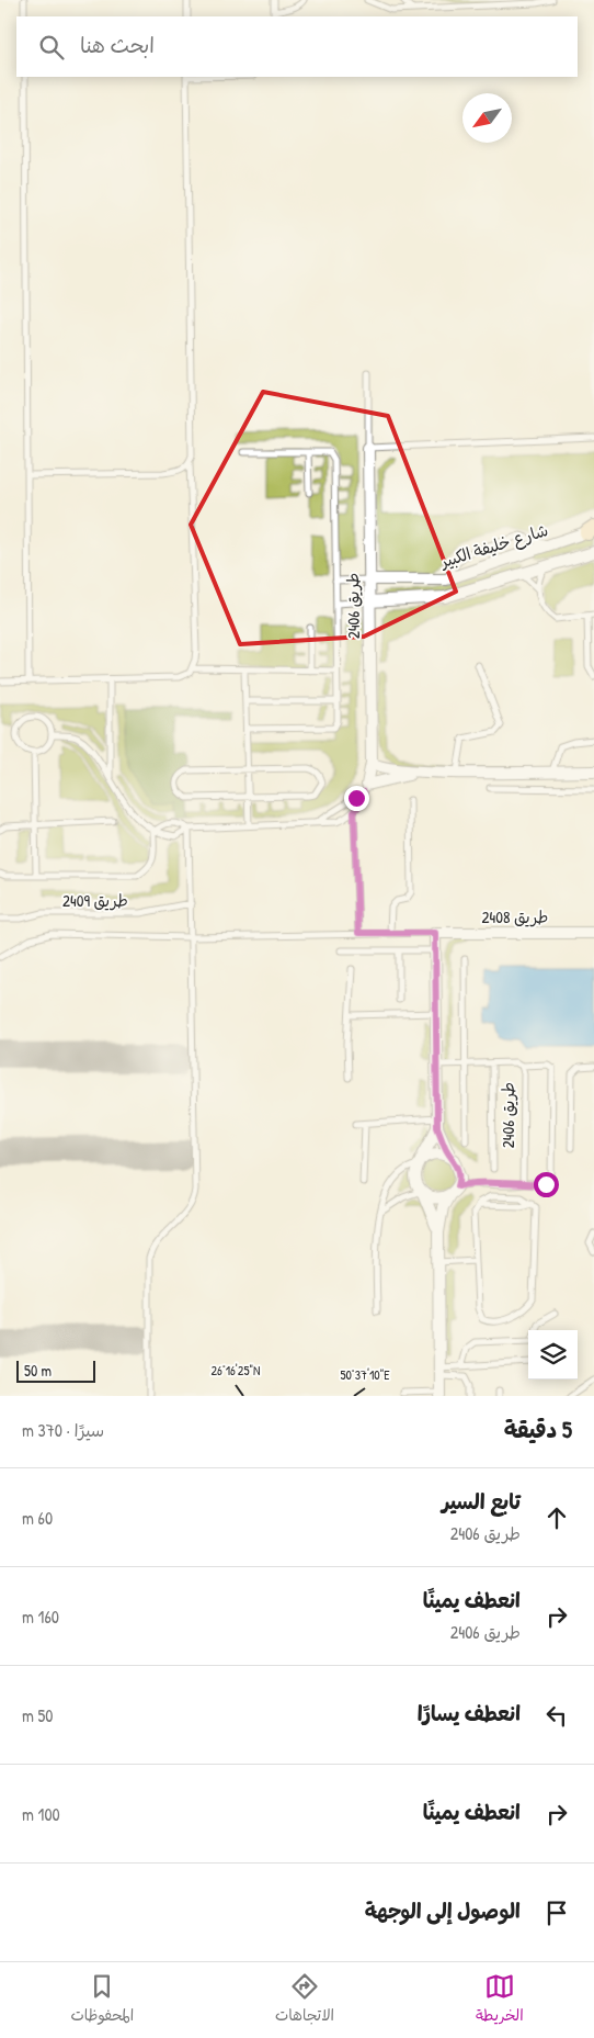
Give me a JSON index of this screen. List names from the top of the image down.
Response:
{
  "streets": {
    "street": ["شارع خليفة الكبير", "طريق 2406", "طريق 2408"],
    "lane": ["طريق 2409"]
  },
  "crossings": [
    ["شارع خليفة الكبير", "طريق 2406"]
  ],
  "scale_bar": "50 m",
  "north": "bottom left",
  "page": {
    "search": "ابحث هنا",
    "scale": "50 m",
    "heading": ["5 دقيقة", "سيرًا · 370 m"],
    "list": [
      ["تابع السير", "طريق 2406", "60 m"],
      ["انعطف يمينًا", "طريق 2406", "160 m"],
      ["انعطف يسارًا", "50 m"],
      ["انعطف يمينًا", "100 m"],
      "الوصول إلى الوجهة"
    ],
    "nav": ["الخريطة", "الاتجاهات", "المحفوظات"]
  },
  "coordinates": ["26°16'25\"N", "50°37'10\"E"]
}
